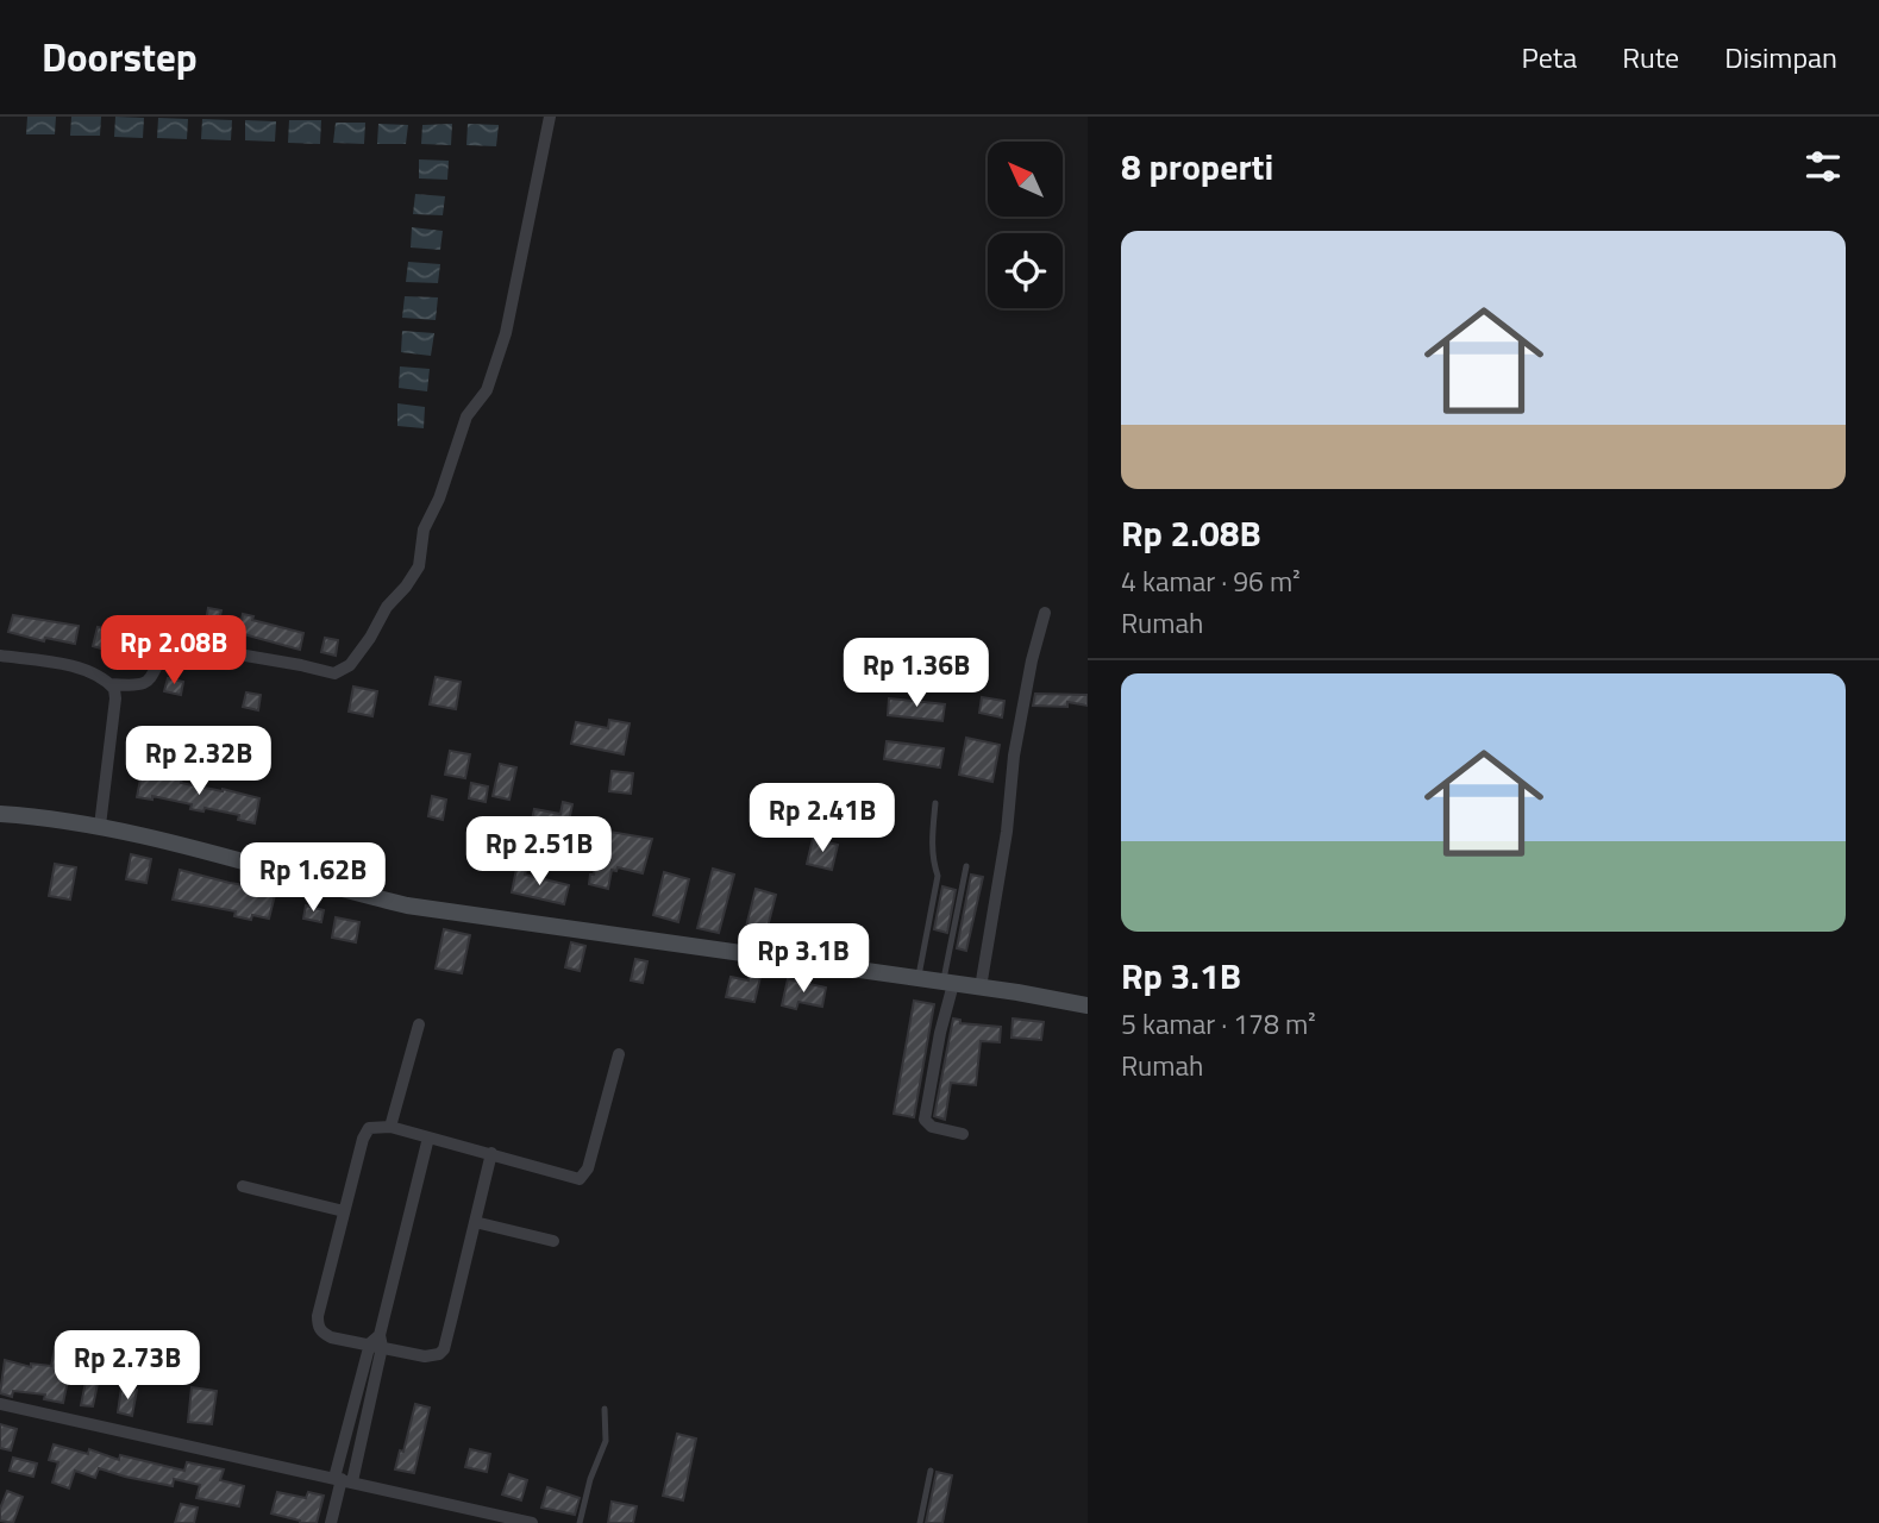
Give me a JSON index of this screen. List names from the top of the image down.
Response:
{
  "north": "top left",
  "page": {
    "header": "Doorstep",
    "nav": ["Peta", "Rute", "Disimpan"],
    "heading": "8 properti",
    "list": [
      {
        "name": "Rp 2.08B",
        "note": "4 kamar · 96 m² · Rumah"
      },
      {
        "name": "Rp 3.1B",
        "note": "5 kamar · 178 m² · Rumah"
      }
    ],
    "price": [
      "Rp 2.08B",
      "Rp 1.36B",
      "Rp 2.32B",
      "Rp 2.41B",
      "Rp 2.51B",
      "Rp 1.62B",
      "Rp 3.1B",
      "Rp 2.73B"
    ]
  }
}
